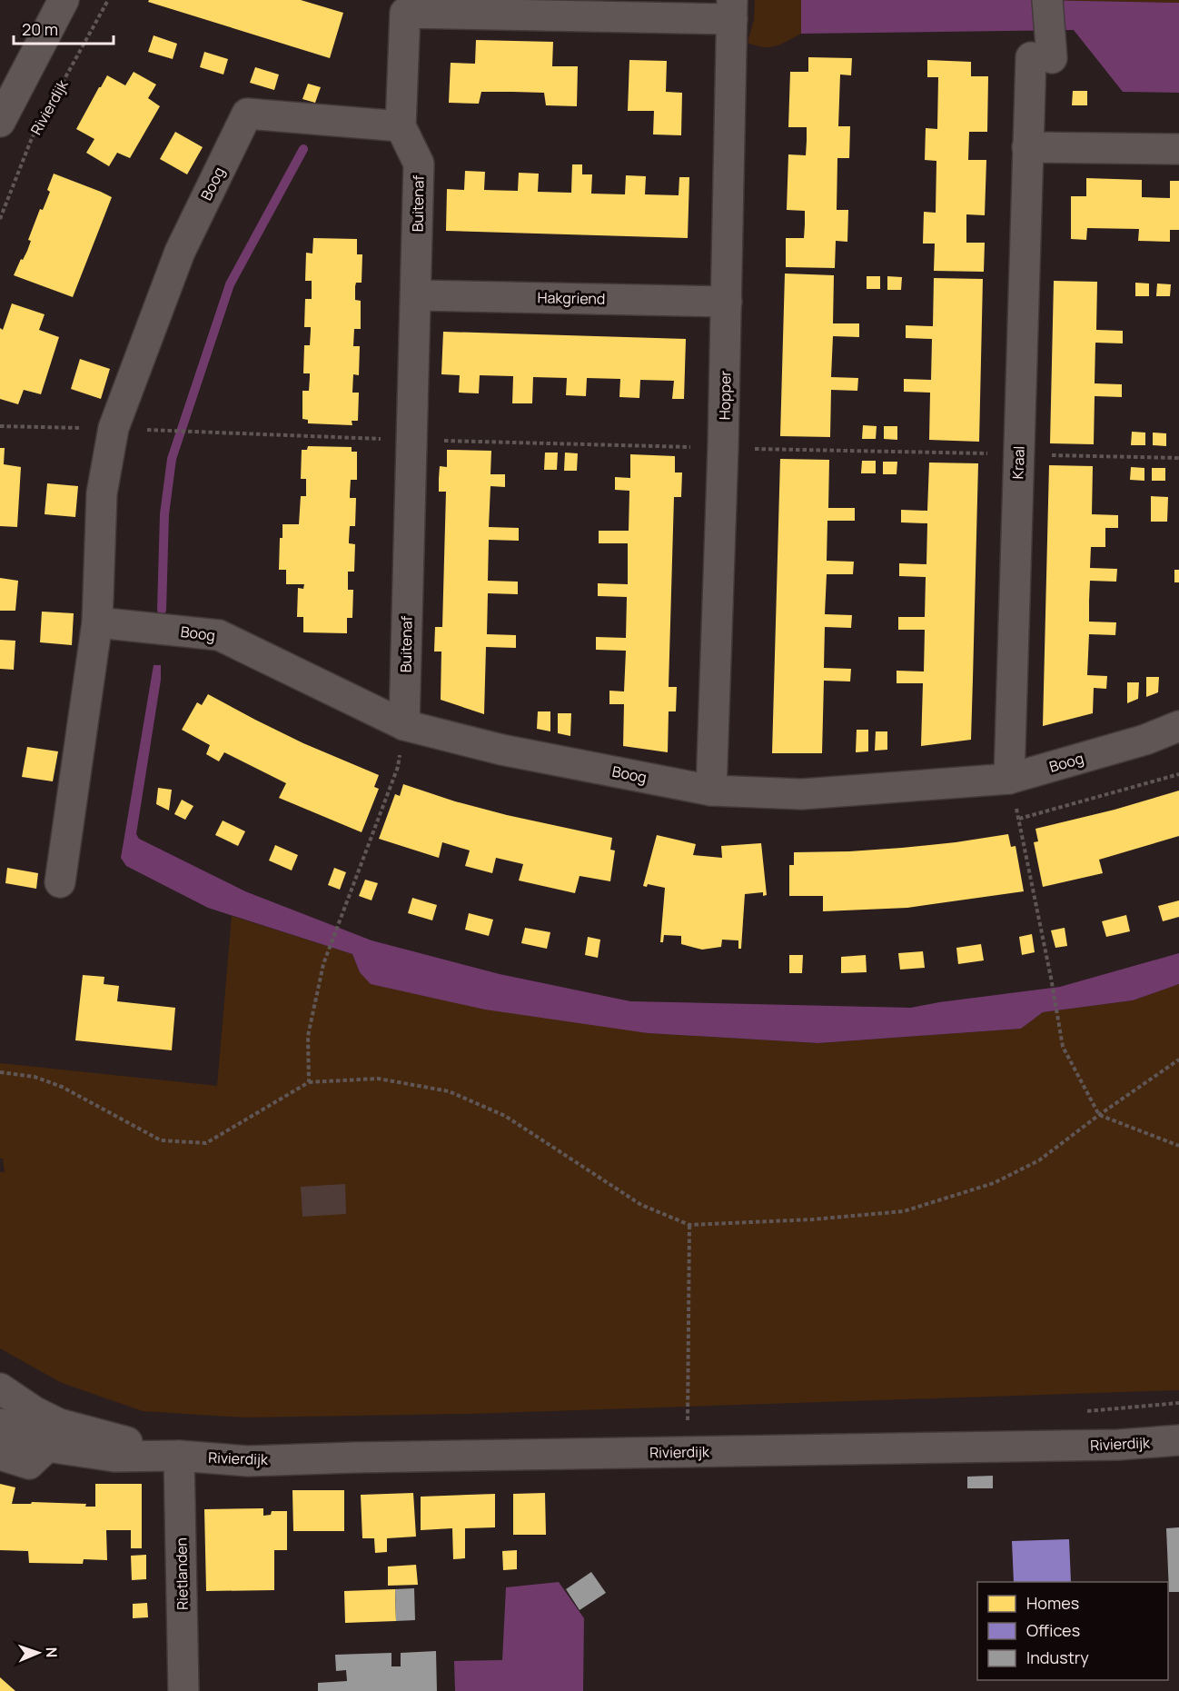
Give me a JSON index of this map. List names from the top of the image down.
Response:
{
  "streets": {
    "street": [
      "Rivierdijk",
      "Boog",
      "Buitenaf",
      "Hakgriend",
      "Hopper",
      "Kraal",
      "Rietlanden"
    ]
  },
  "crossings": [
    ["Rivierdijk", "Rietlanden"],
    ["Boog", "Buitenaf"],
    ["Boog", "Hopper"],
    ["Boog", "Kraal"],
    ["Buitenaf", "Hakgriend"],
    ["Buitenaf", "Hopper"],
    ["Hakgriend", "Hopper"]
  ],
  "legend": ["Homes", "Offices", "Industry"],
  "scale_bar": "20 m",
  "north": "right"
}
